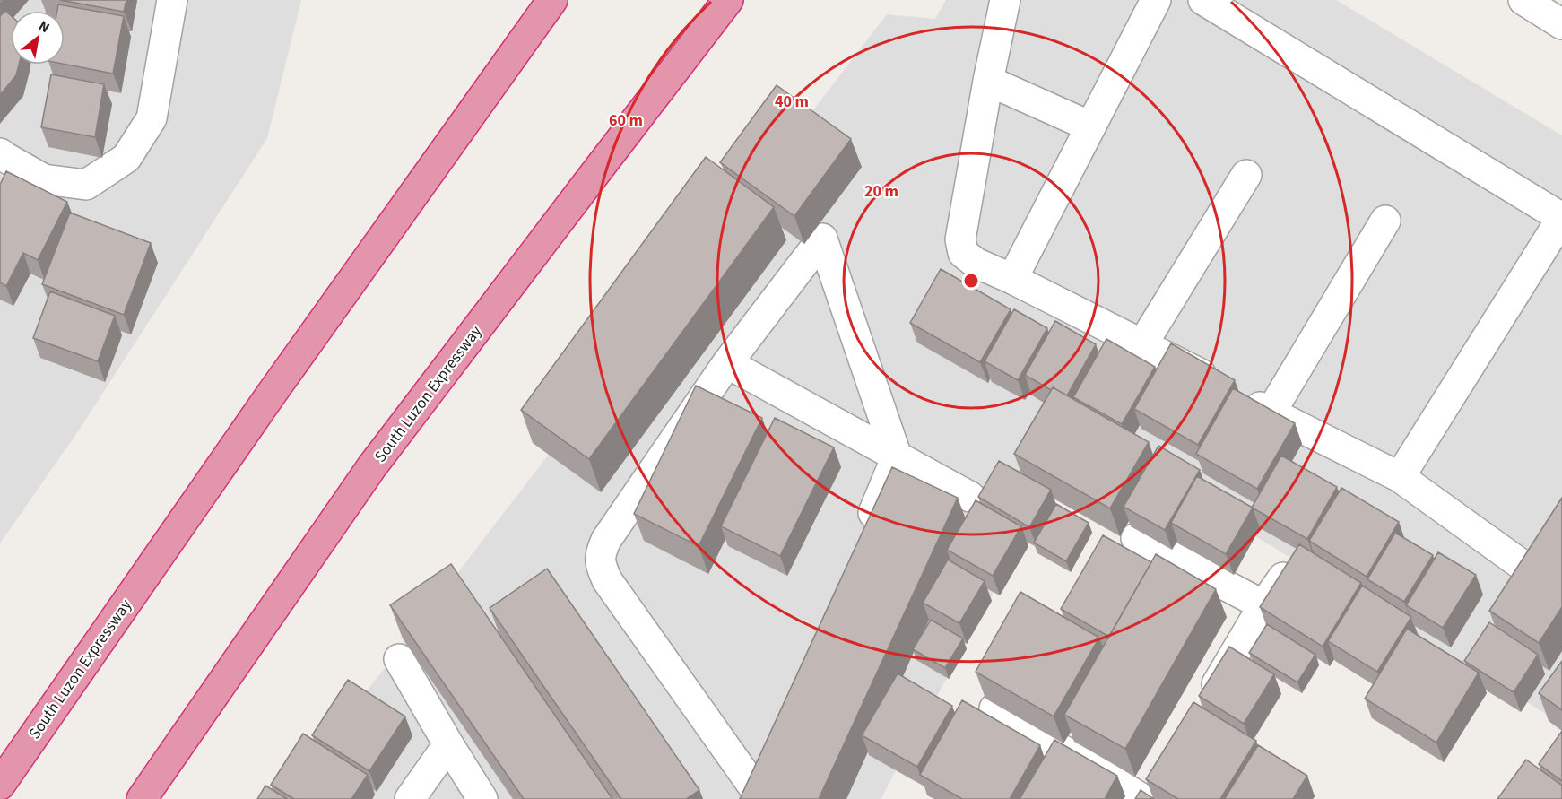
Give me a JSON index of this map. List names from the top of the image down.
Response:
{
  "streets": {
    "highway": ["South Luzon Expressway"]
  },
  "north": "top right",
  "rings": ["40 m", "60 m", "20 m"]
}
